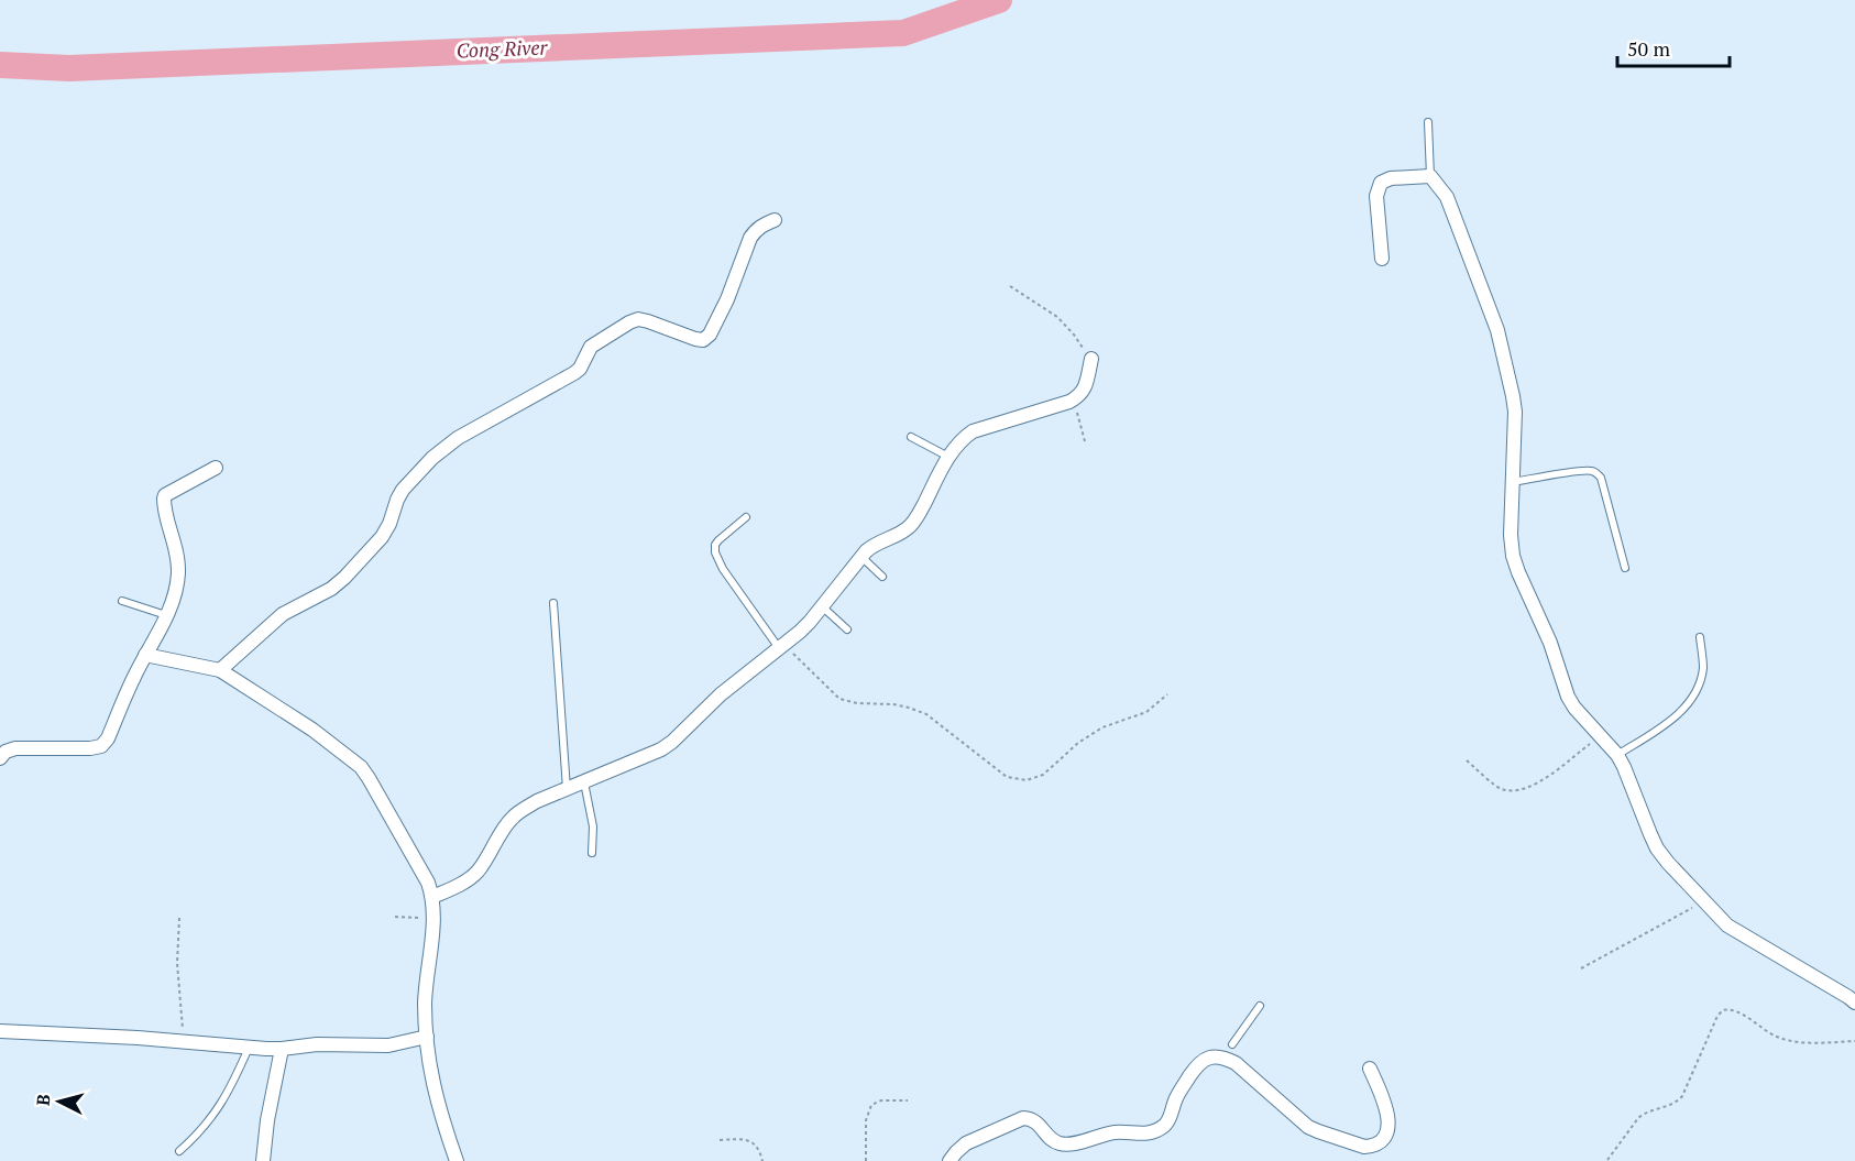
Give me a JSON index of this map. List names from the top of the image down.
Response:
{
  "water": ["Cong River"],
  "scale_bar": "50 m",
  "north": "left"
}
